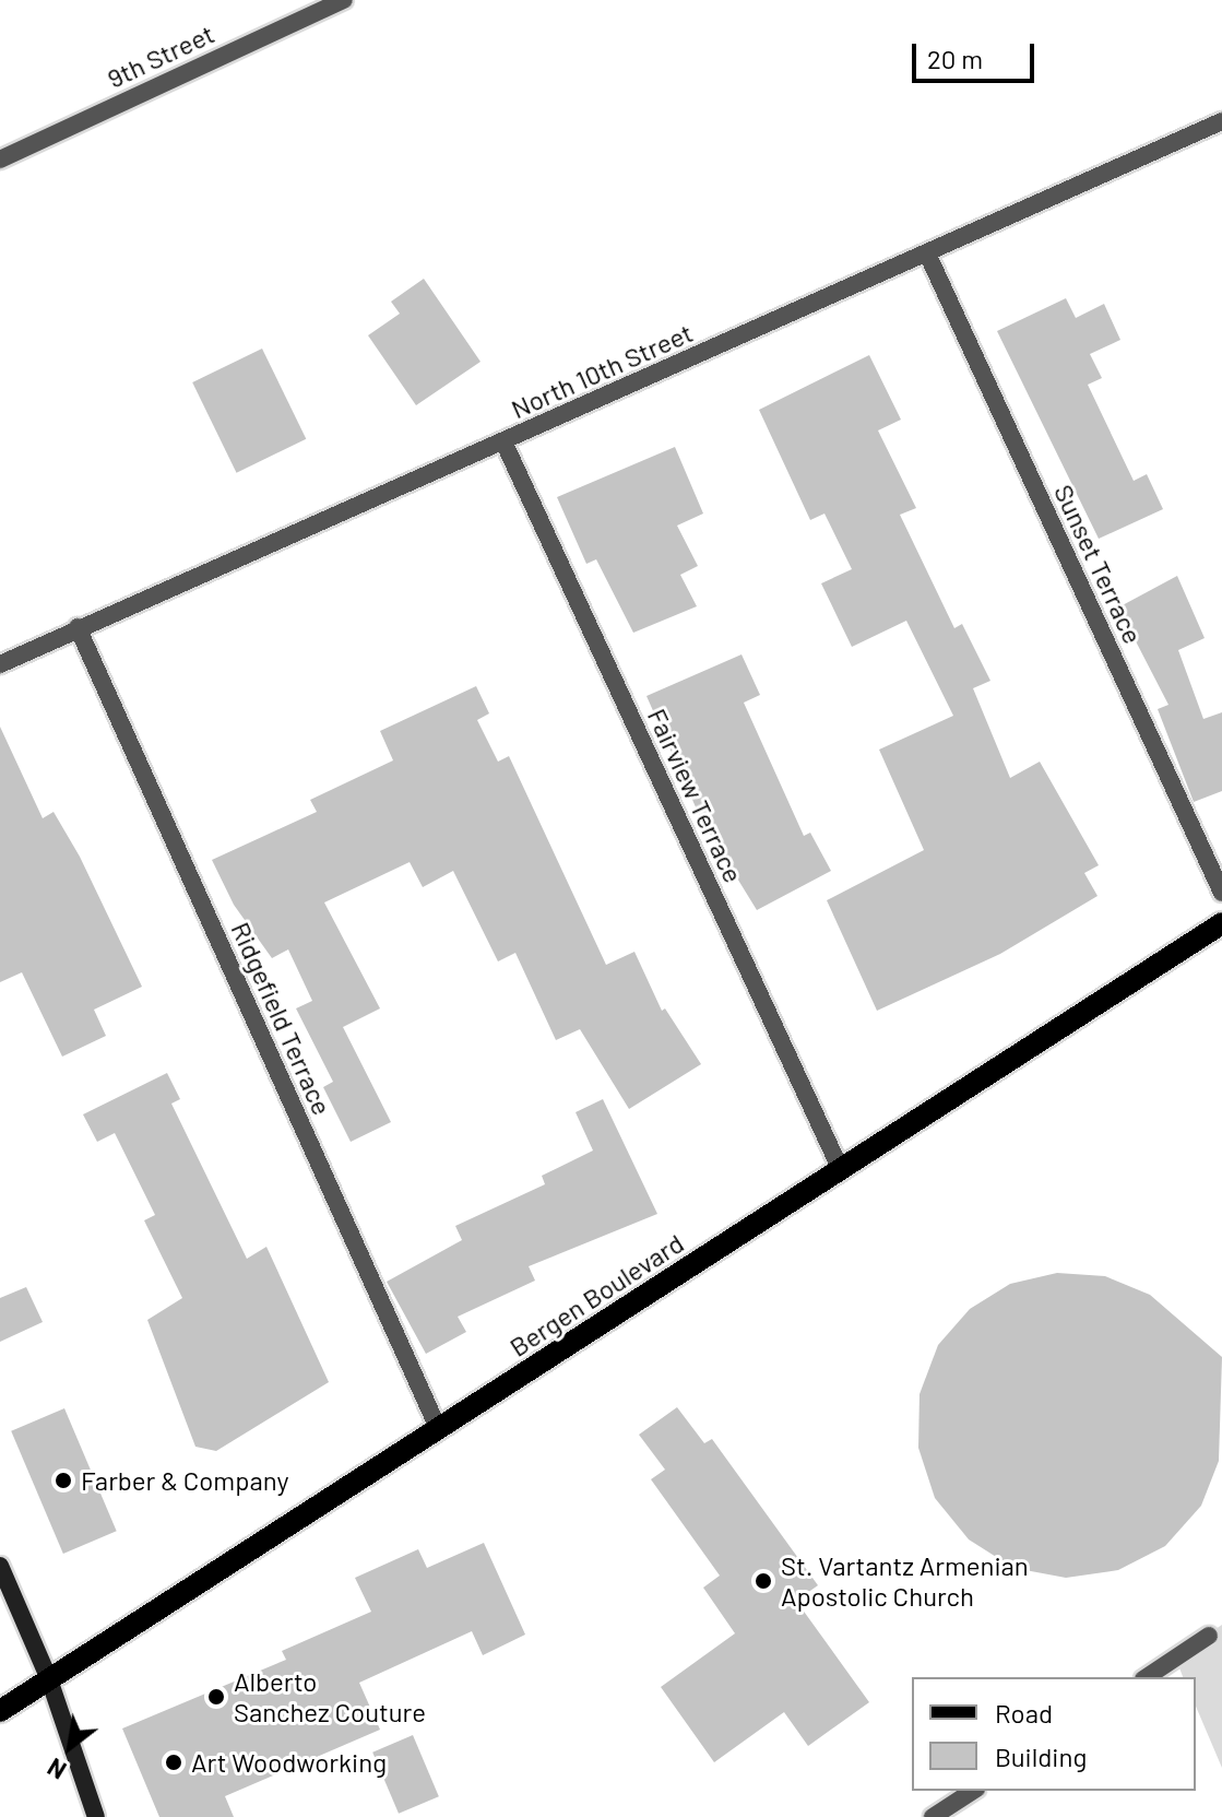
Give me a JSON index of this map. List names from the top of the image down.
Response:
{
  "streets": {
    "main road": ["Bergen Boulevard"],
    "street": [
      "9th Street",
      "North 10th Street",
      "Sunset Terrace",
      "Fairview Terrace",
      "Ridgefield Terrace"
    ]
  },
  "crossings": [
    ["North 10th Street", "Sunset Terrace"],
    ["North 10th Street", "Fairview Terrace"],
    ["North 10th Street", "Ridgefield Terrace"],
    ["Fairview Terrace", "Bergen Boulevard"],
    ["Ridgefield Terrace", "Bergen Boulevard"]
  ],
  "places": [
    "Farber & Company",
    "St. Vartantz Armenian Apostolic Church",
    "Alberto Sanchez Couture",
    "Art Woodworking"
  ],
  "legend": ["Road", "Building"],
  "scale_bar": "20 m",
  "north": "bottom left"
}
